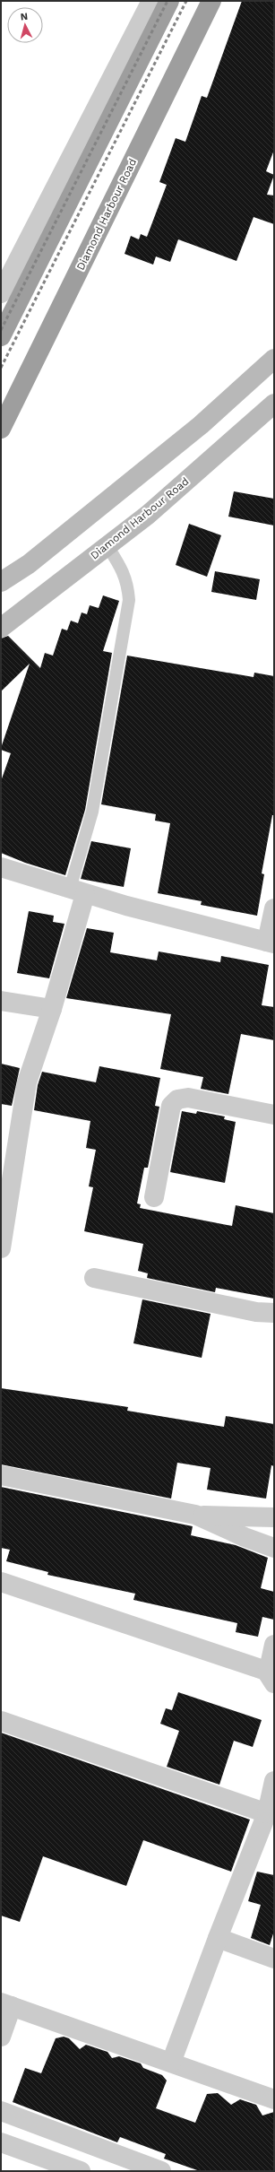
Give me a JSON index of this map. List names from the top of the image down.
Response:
{
  "streets": {
    "highway": ["Diamond Harbour Road"]
  },
  "north": "top"
}
